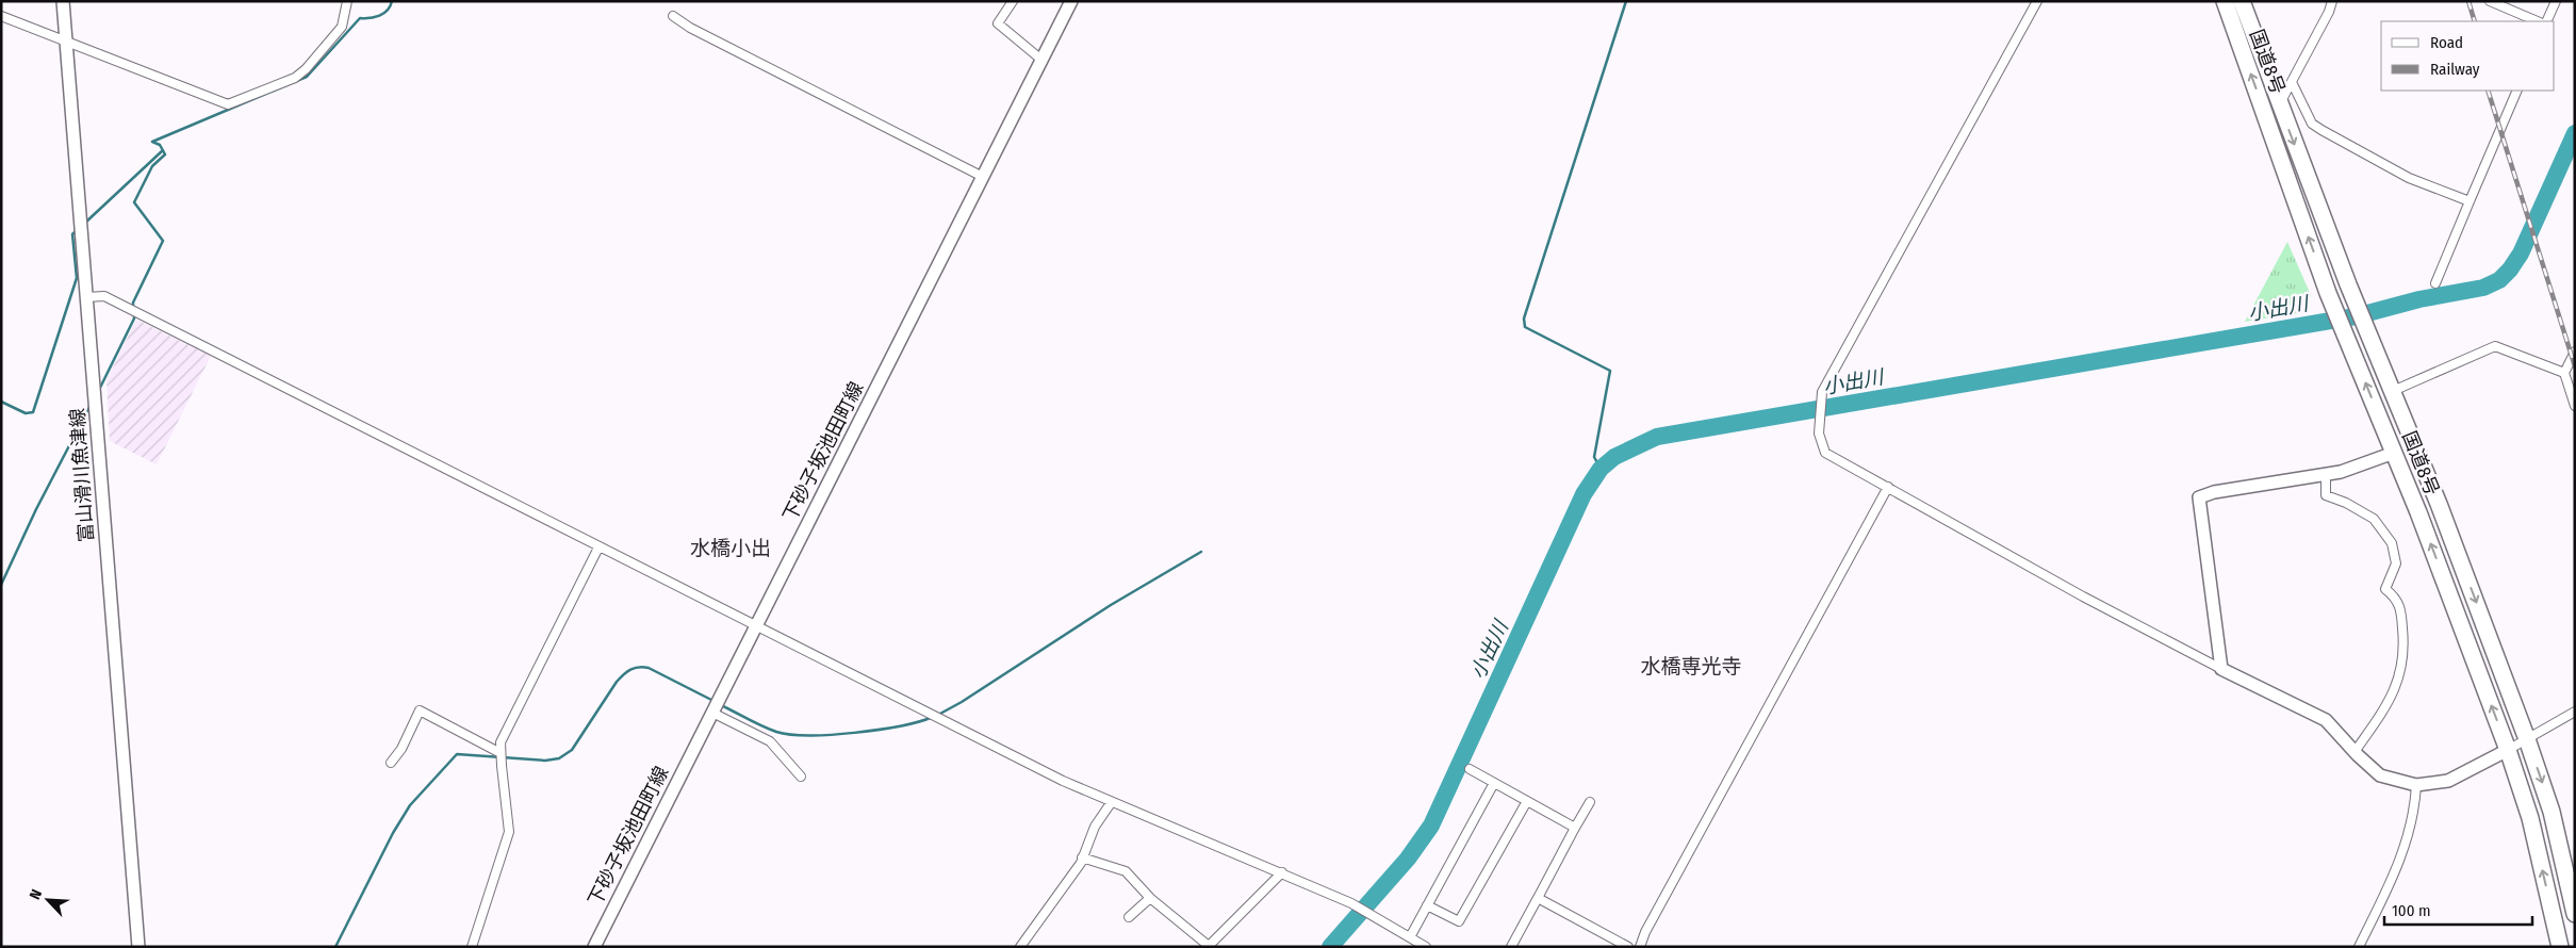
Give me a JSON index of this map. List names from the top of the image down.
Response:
{
  "streets": {
    "highway": ["国道8号"],
    "main road": ["下砂子坂池田町線", "富山滑川魚津線"]
  },
  "districts": ["水橋小出", "水橋専光寺"],
  "water": ["小出川"],
  "legend": ["Road", "Railway"],
  "scale_bar": "100 m",
  "north": "top left"
}
